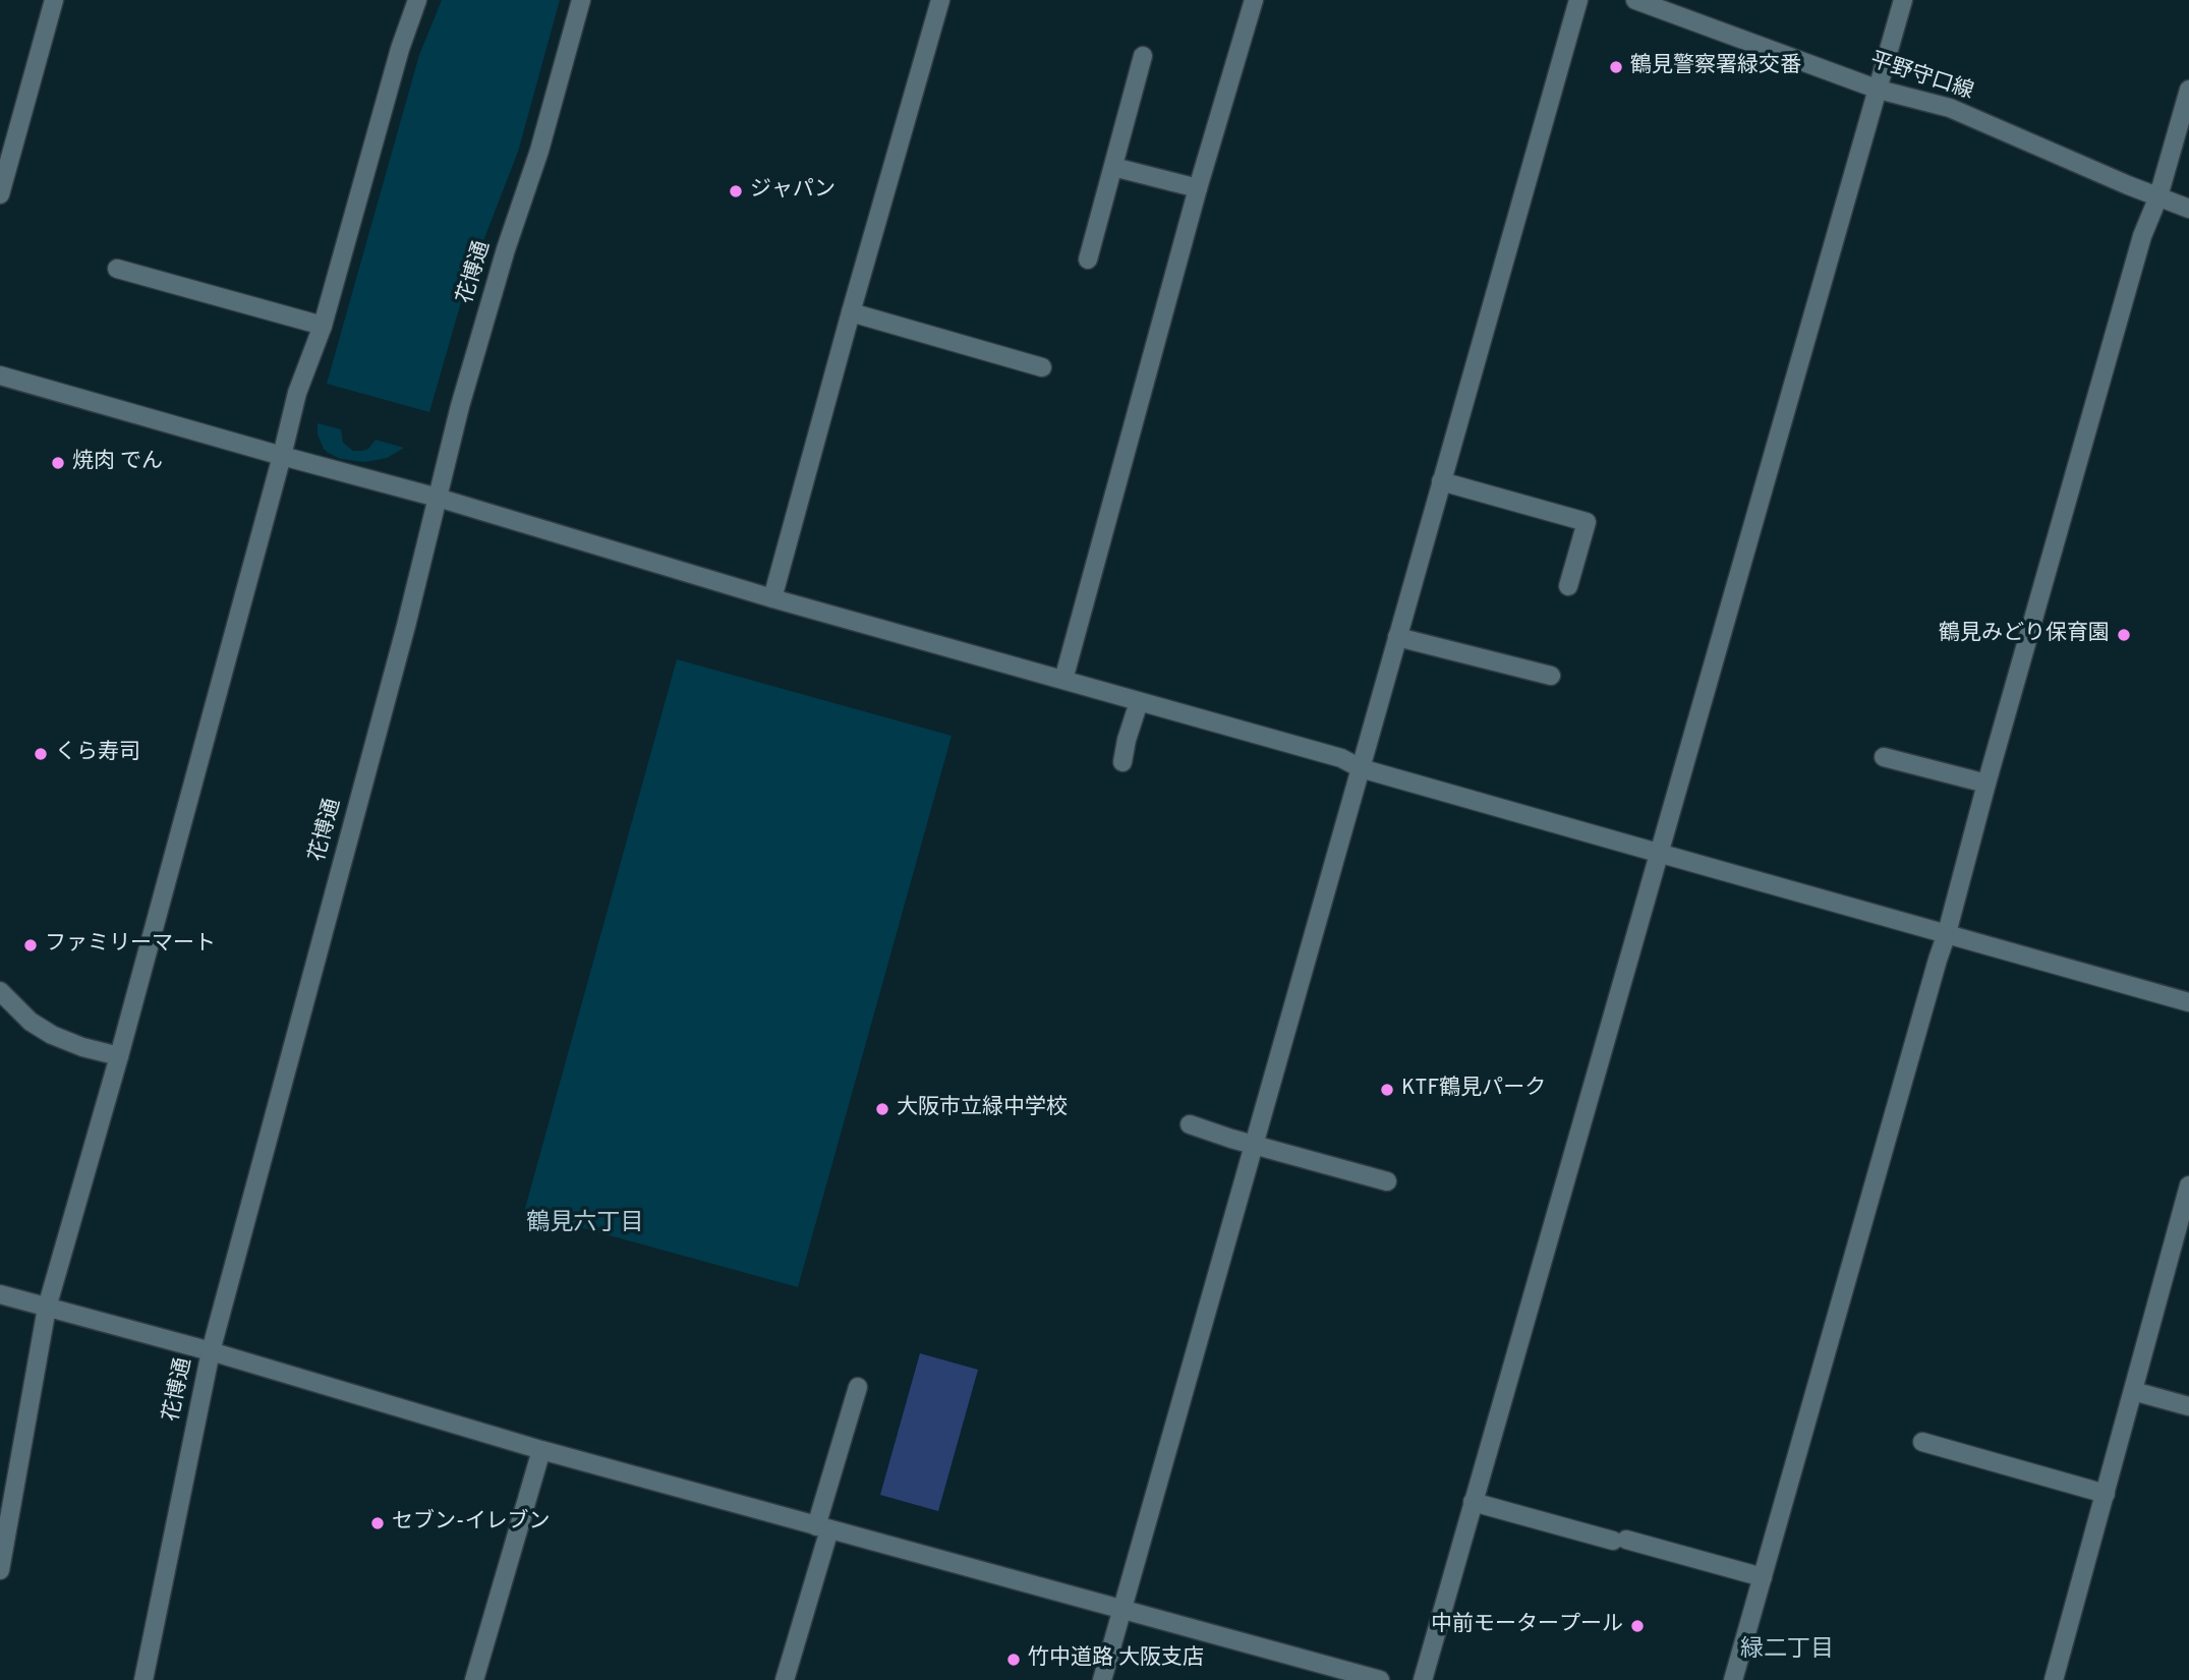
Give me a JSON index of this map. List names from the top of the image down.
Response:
{
  "streets": {
    "street": ["平野守口線", "花博通"]
  },
  "districts": ["鶴見六丁目", "緑二丁目"],
  "places": [
    "鶴見警察署緑交番",
    "ジャパン",
    "焼肉 でん",
    "鶴見みどり保育園",
    "くら寿司",
    "ファミリーマート",
    "KTF鶴見パーク",
    "大阪市立緑中学校",
    "セブン-イレブン",
    "中前モータープール",
    "竹中道路 大阪支店"
  ]
}
